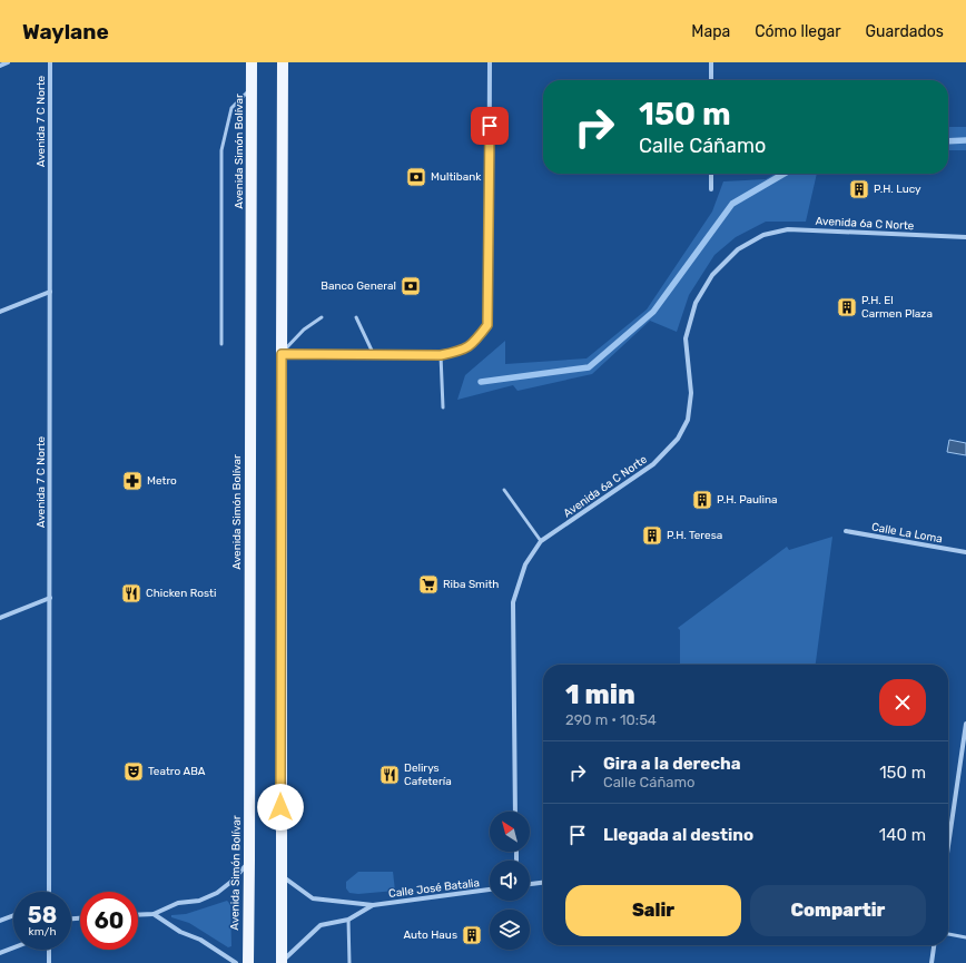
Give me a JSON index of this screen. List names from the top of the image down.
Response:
{
  "streets": {
    "main road": ["Avenida Simón Bolívar"],
    "street": [
      "Avenida 7 C Norte",
      "Avenida 6a C Norte",
      "Calle La Loma",
      "Calle José Batalia"
    ]
  },
  "places": {
    "bank": ["Multibank", "Banco General"],
    "building": [
      "P.H. Lucy",
      "P.H. El Carmen Plaza",
      "P.H. Paulina",
      "P.H. Teresa",
      "Auto Haus"
    ],
    "pharmacy": ["Metro"],
    "supermarket": ["Riba Smith"],
    "restaurant": ["Chicken Rosti", "Delirys Cafetería"],
    "theatre": ["Teatro ABA"]
  },
  "north": "top left",
  "page": {
    "header": "Waylane",
    "nav": ["Mapa", "Cómo llegar", "Guardados"],
    "turn": ["150 m", "Calle Cáñamo"],
    "heading": ["1 min", "290 m · 10:54"],
    "list": [
      {
        "name": "Gira a la derecha",
        "note": "Calle Cáñamo",
        "value": "150 m"
      },
      {
        "name": "Llegada al destino",
        "value": "140 m"
      }
    ],
    "buttons": ["Salir", "Compartir"],
    "speed": "58 km/h",
    "limit": "60"
  }
}
